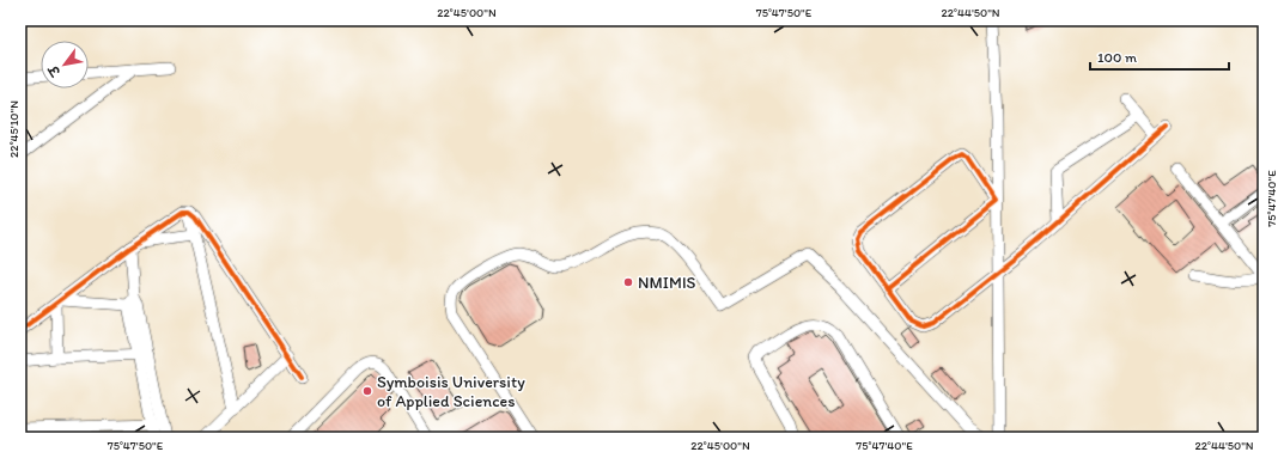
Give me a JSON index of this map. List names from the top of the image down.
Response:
{
  "places": ["NMIMIS", "Symboisis University of Applied Sciences"],
  "scale_bar": "100 m",
  "north": "bottom left",
  "coordinates": [
    "22°45'00\"N",
    "75°47'50\"E",
    "22°44'50\"N",
    "22°45'10\"N",
    "75°47'40\"E"
  ]
}
